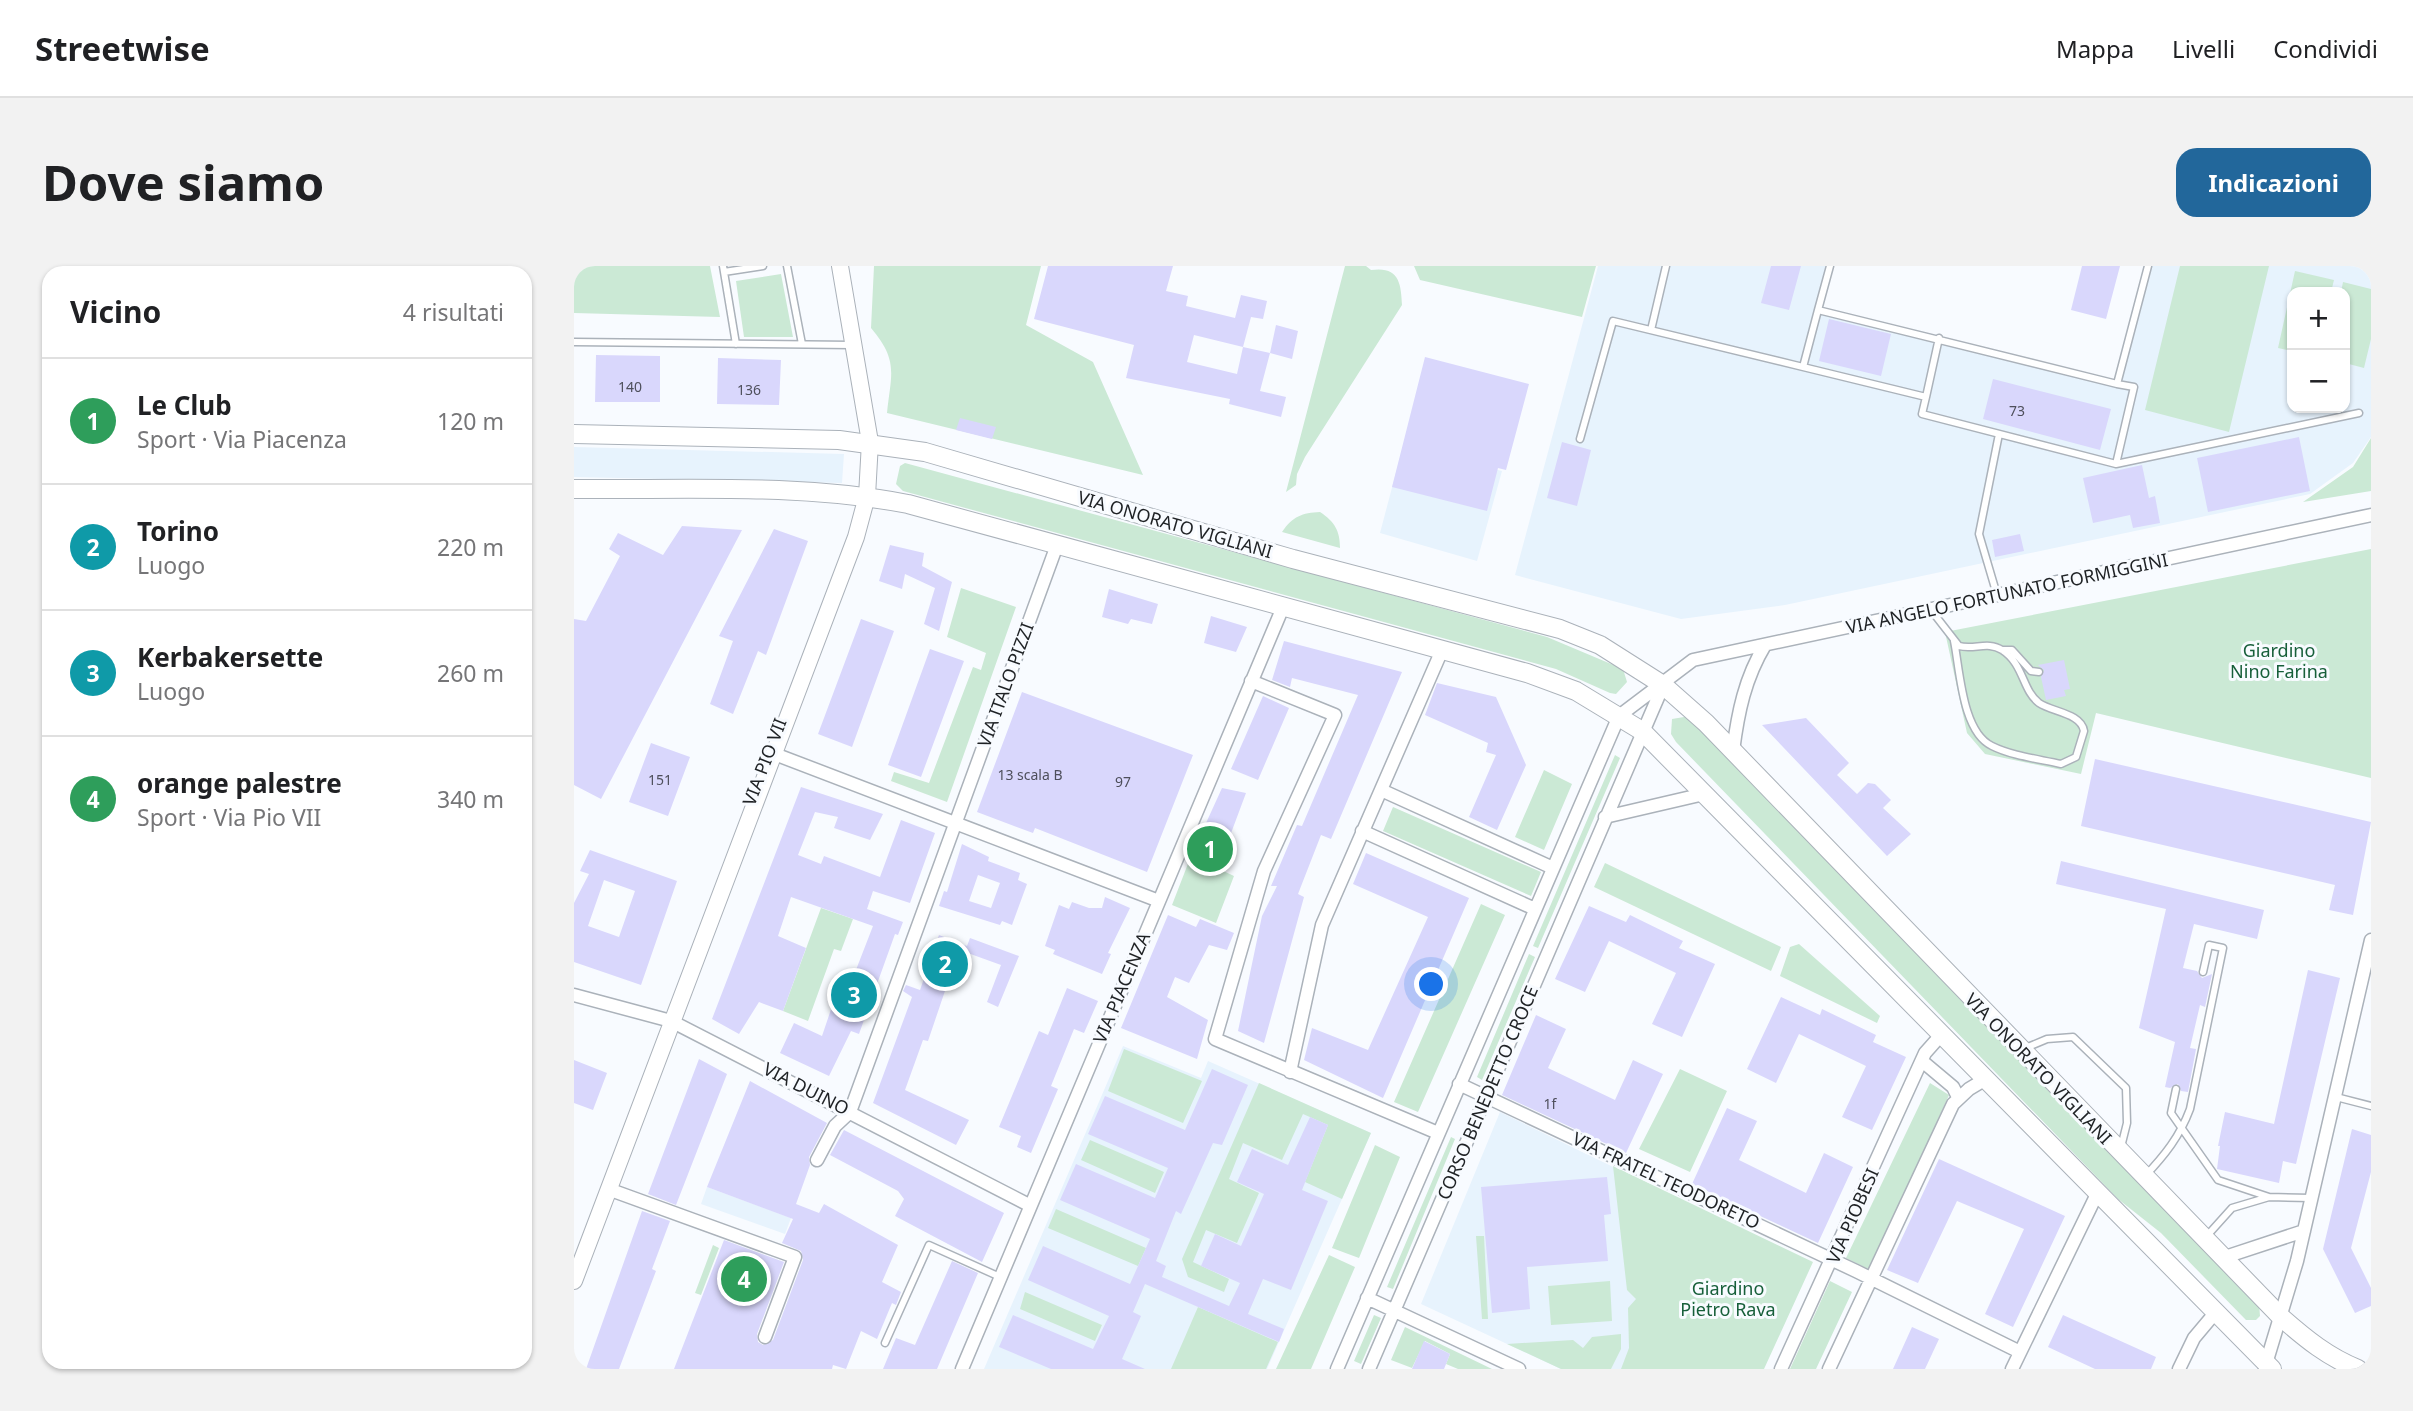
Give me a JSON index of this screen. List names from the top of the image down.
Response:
{
  "streets": {
    "main road": ["VIA ONORATO VIGLIANI"],
    "street": [
      "VIA ANGELO FORTUNATO FORMIGGINI",
      "VIA ITALO PIZZI",
      "VIA PIO VII",
      "VIA PIACENZA",
      "VIA DUINO",
      "CORSO BENEDETTO CROCE",
      "VIA FRATEL TEODORETO",
      "VIA PIOBESI"
    ]
  },
  "crossings": [
    ["VIA ONORATO VIGLIANI", "VIA ANGELO FORTUNATO FORMIGGINI"],
    ["VIA ONORATO VIGLIANI", "VIA PIO VII"],
    ["VIA ONORATO VIGLIANI", "CORSO BENEDETTO CROCE"],
    ["VIA ANGELO FORTUNATO FORMIGGINI", "CORSO BENEDETTO CROCE"],
    ["VIA ITALO PIZZI", "VIA DUINO"],
    ["VIA PIO VII", "VIA DUINO"],
    ["VIA PIACENZA", "VIA DUINO"],
    ["VIA PIACENZA", "CORSO BENEDETTO CROCE"],
    ["CORSO BENEDETTO CROCE", "VIA FRATEL TEODORETO"],
    ["VIA FRATEL TEODORETO", "VIA PIOBESI"]
  ],
  "parks": ["Giardino Nino Farina", "Giardino Pietro Rava"],
  "house_numbers": [
    "140",
    "136",
    "73",
    "13 scala B",
    "151",
    "97",
    "1f"
  ],
  "page": {
    "header": "Streetwise",
    "nav": ["Mappa", "Livelli", "Condividi"],
    "buttons": "Indicazioni",
    "title": "Dove siamo",
    "heading": ["Vicino", "4 risultati"],
    "map_buttons": ["+", "−"],
    "list": [
      {
        "mark": "1",
        "name": "Le Club",
        "note": "Sport · Via Piacenza",
        "value": "120 m"
      },
      {
        "mark": "2",
        "name": "Torino",
        "note": "Luogo",
        "value": "220 m"
      },
      {
        "mark": "3",
        "name": "Kerbakersette",
        "note": "Luogo",
        "value": "260 m"
      },
      {
        "mark": "4",
        "name": "orange palestre",
        "note": "Sport · Via Pio VII",
        "value": "340 m"
      }
    ],
    "pins": [
      "1",
      "2",
      "3",
      "4"
    ]
  }
}
